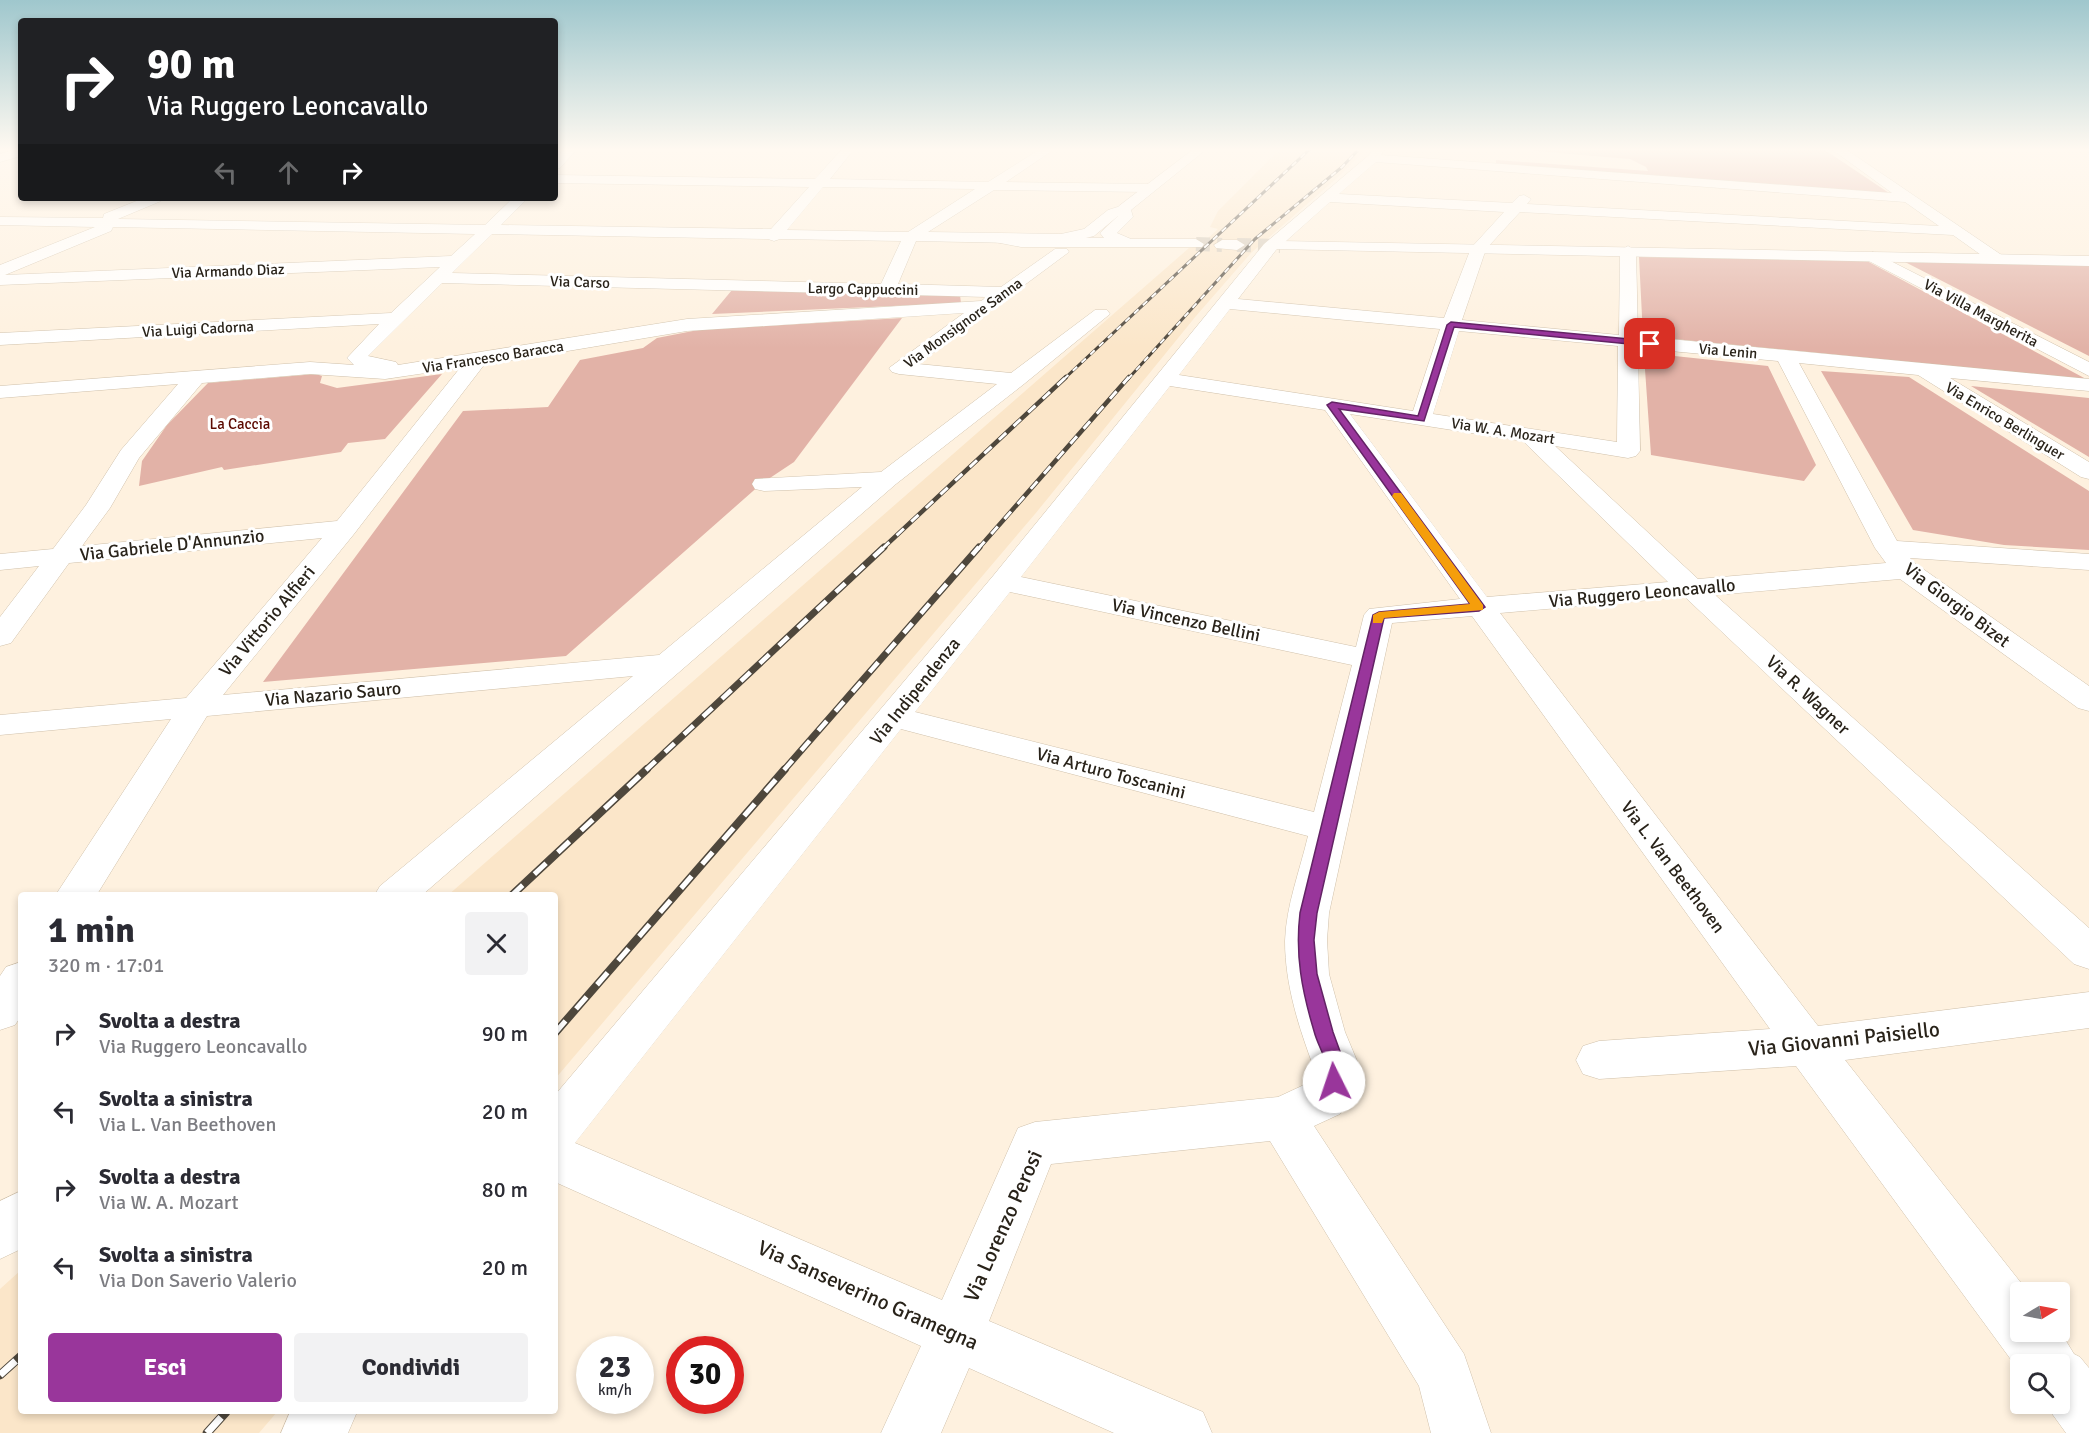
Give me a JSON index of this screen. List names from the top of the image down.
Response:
{
  "streets": {
    "street": [
      "Via Armando Diaz",
      "Via Carso",
      "Largo Cappuccini",
      "Via Villa Margherita",
      "Via Monsignore Sanna",
      "Via Luigi Cadorna",
      "Via Lenin",
      "Via Francesco Baracca",
      "Via Enrico Berlinguer",
      "Via W. A. Mozart",
      "Via Gabriele D'Annunzio",
      "Via Ruggero Leoncavallo",
      "Via Giorgio Bizet",
      "Via Vincenzo Bellini",
      "Via Vittorio Alfieri",
      "Via Indipendenza",
      "Via Nazario Sauro",
      "Via R. Wagner",
      "Via Arturo Toscanini",
      "Via L. Van Beethoven",
      "Via Giovanni Paisiello",
      "Via Lorenzo Perosi",
      "Via Sanseverino Gramegna"
    ]
  },
  "crossings": [
    ["Via Carso", "Largo Cappuccini"],
    ["Largo Cappuccini", "Via Monsignore Sanna"],
    ["Via Monsignore Sanna", "Via Francesco Baracca"],
    ["Via Lenin", "Via Enrico Berlinguer"],
    ["Via Lenin", "Via W. A. Mozart"],
    ["Via Lenin", "Via Giorgio Bizet"],
    ["Via Lenin", "Via Indipendenza"],
    ["Via Francesco Baracca", "Via Vittorio Alfieri"],
    ["Via W. A. Mozart", "Via Indipendenza"],
    ["Via W. A. Mozart", "Via R. Wagner"],
    ["Via W. A. Mozart", "Via L. Van Beethoven"],
    ["Via Gabriele D'Annunzio", "Via Vittorio Alfieri"],
    ["Via Ruggero Leoncavallo", "Via Giorgio Bizet"],
    ["Via Ruggero Leoncavallo", "Via Vincenzo Bellini"],
    ["Via Ruggero Leoncavallo", "Via R. Wagner"],
    ["Via Ruggero Leoncavallo", "Via L. Van Beethoven"],
    ["Via Vincenzo Bellini", "Via Indipendenza"],
    ["Via Vittorio Alfieri", "Via Nazario Sauro"],
    ["Via Indipendenza", "Via Arturo Toscanini"],
    ["Via L. Van Beethoven", "Via Giovanni Paisiello"],
    ["Via Lorenzo Perosi", "Via Sanseverino Gramegna"]
  ],
  "parks": ["La Caccia"],
  "north": "right",
  "page": {
    "turn": ["90 m", "Via Ruggero Leoncavallo"],
    "heading": ["1 min", "320 m · 17:01"],
    "list": [
      {
        "name": "Svolta a destra",
        "note": "Via Ruggero Leoncavallo",
        "value": "90 m"
      },
      {
        "name": "Svolta a sinistra",
        "note": "Via L. Van Beethoven",
        "value": "20 m"
      },
      {
        "name": "Svolta a destra",
        "note": "Via W. A. Mozart",
        "value": "80 m"
      },
      {
        "name": "Svolta a sinistra",
        "note": "Via Don Saverio Valerio",
        "value": "20 m"
      }
    ],
    "buttons": ["Esci", "Condividi"],
    "speed": "23 km/h",
    "limit": "30"
  }
}
